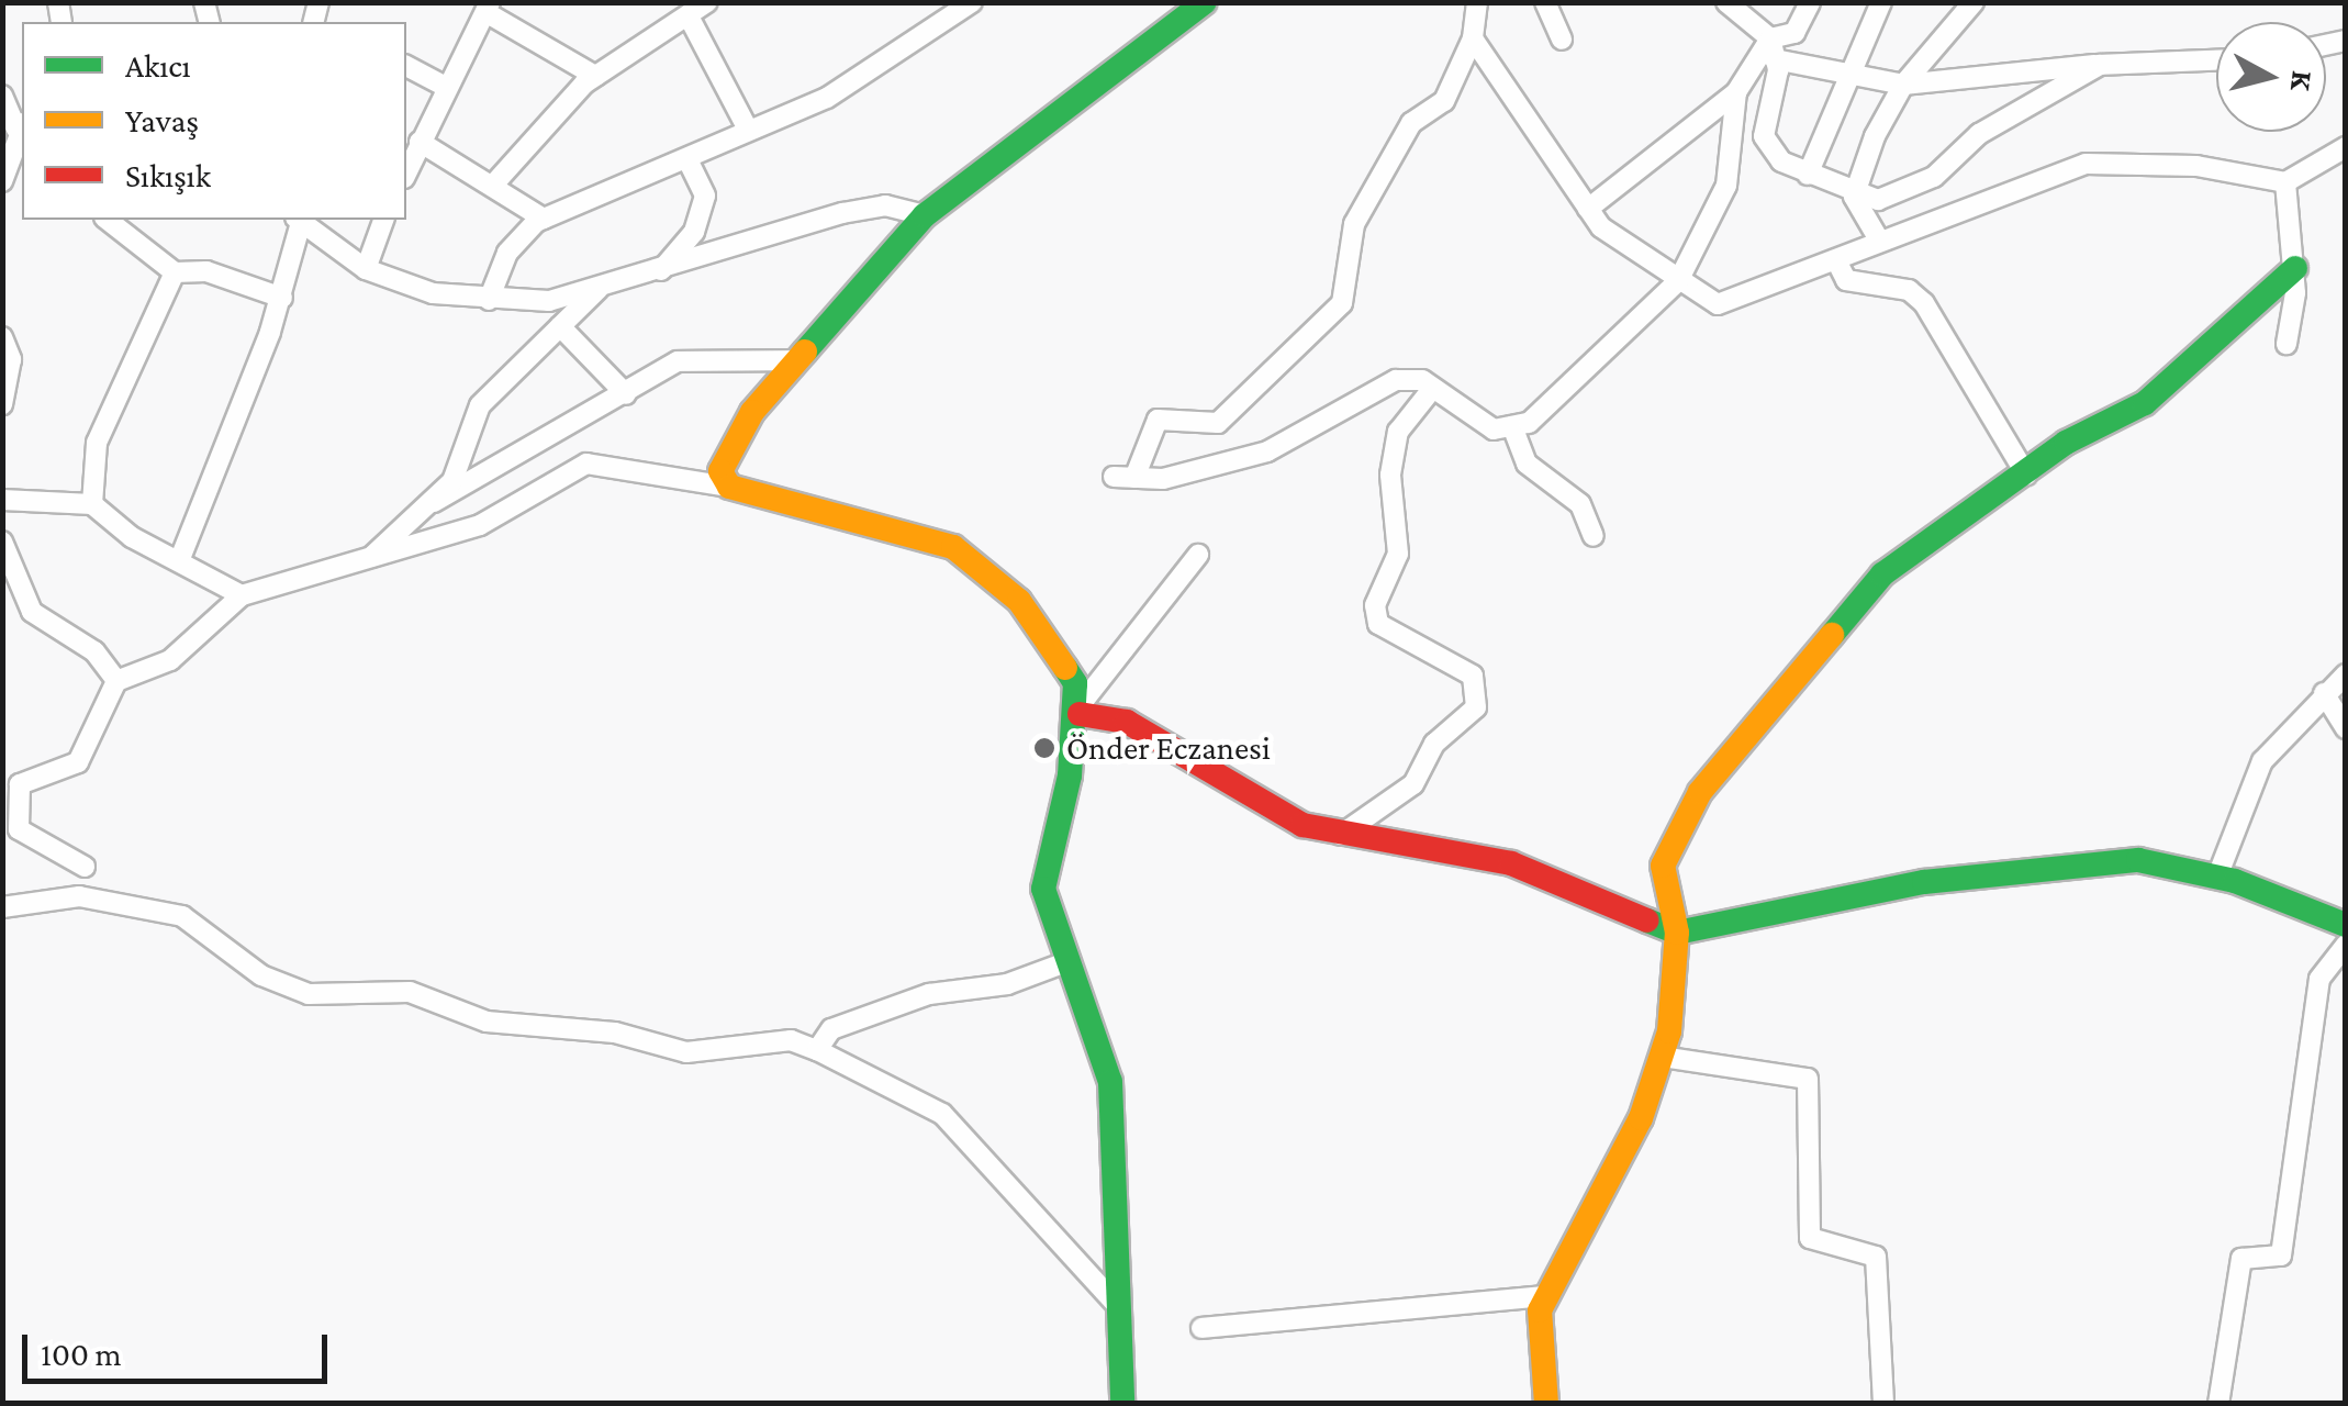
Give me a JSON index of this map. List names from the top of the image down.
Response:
{
  "places": ["Önder Eczanesi"],
  "legend": ["Akıcı", "Yavaş", "Sıkışık"],
  "scale_bar": "100 m",
  "north": "right"
}
